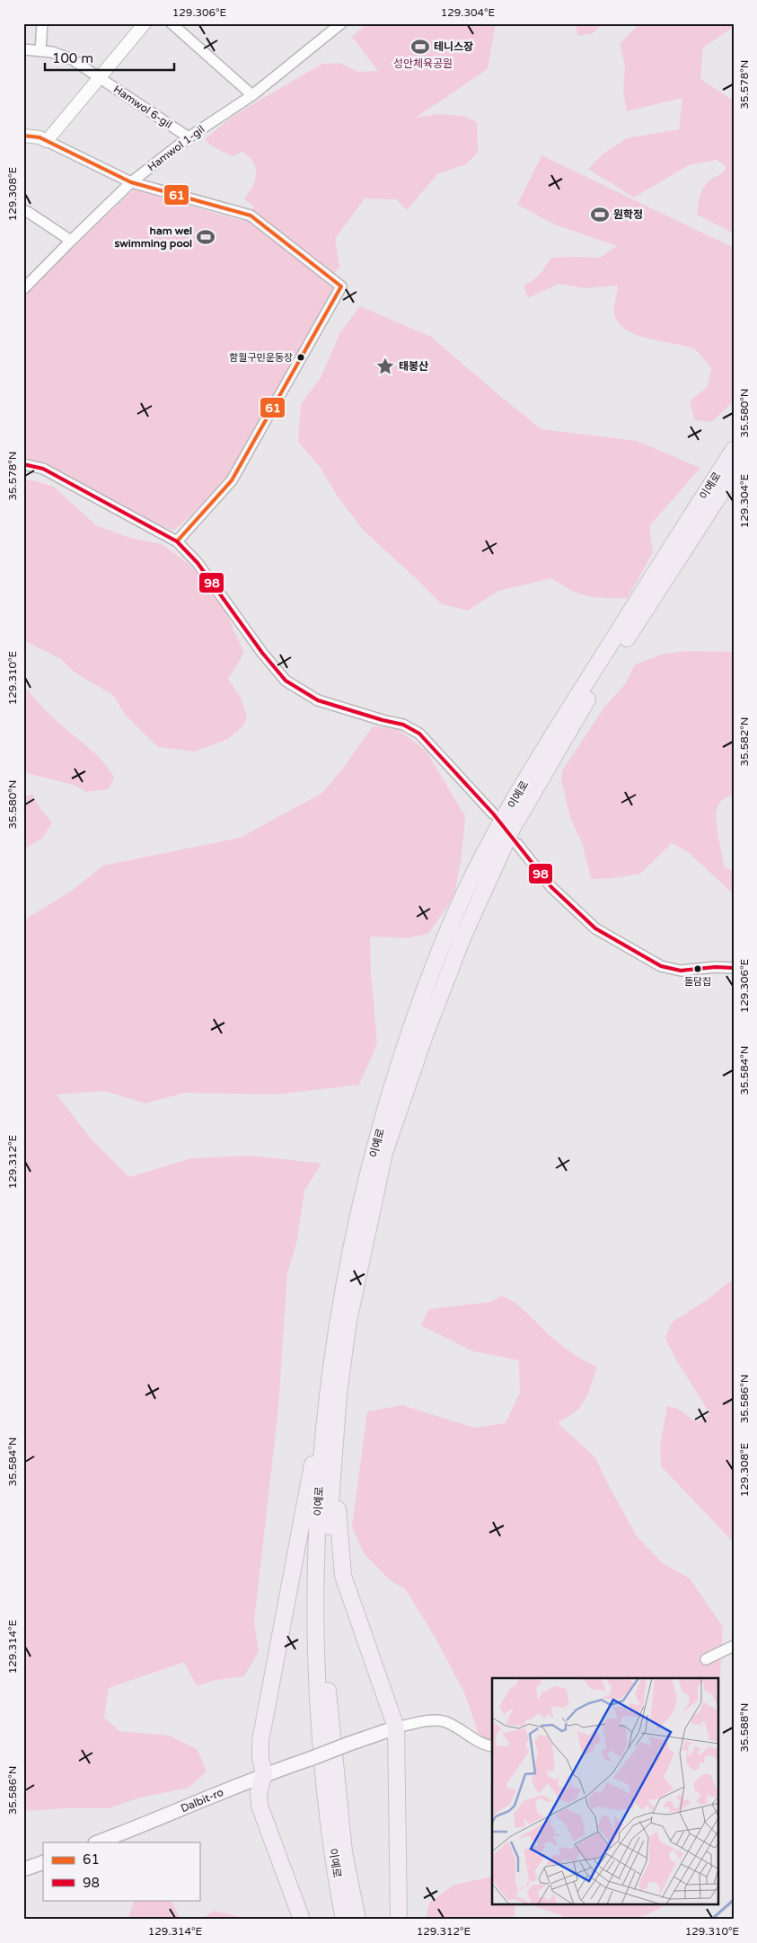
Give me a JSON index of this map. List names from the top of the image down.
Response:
{
  "streets": {
    "highway": ["이예로"],
    "main road": ["Dalbit-ro"],
    "street": ["Hamwol 6-gil", "Hamwol 1-gil"]
  },
  "crossings": [
    ["Hamwol 6-gil", "Hamwol 1-gil"]
  ],
  "parks": ["성안체육공원"],
  "places": {
    "sports": ["테니스장", "원학정", "ham wel swimming pool"],
    "other": ["함월구민운동장", "돌담집"],
    "place": ["태봉산"]
  },
  "lines": ["transit line 61", "transit line 98"],
  "legend": ["61", "98"],
  "scale_bar": "100 m",
  "coordinates": [
    "129.306°E",
    "129.304°E",
    "35.578°N",
    "129.308°E",
    "35.580°N",
    "129.310°E",
    "35.582°N",
    "35.584°N",
    "129.312°E",
    "35.586°N",
    "129.314°E",
    "35.588°N"
  ]
}
